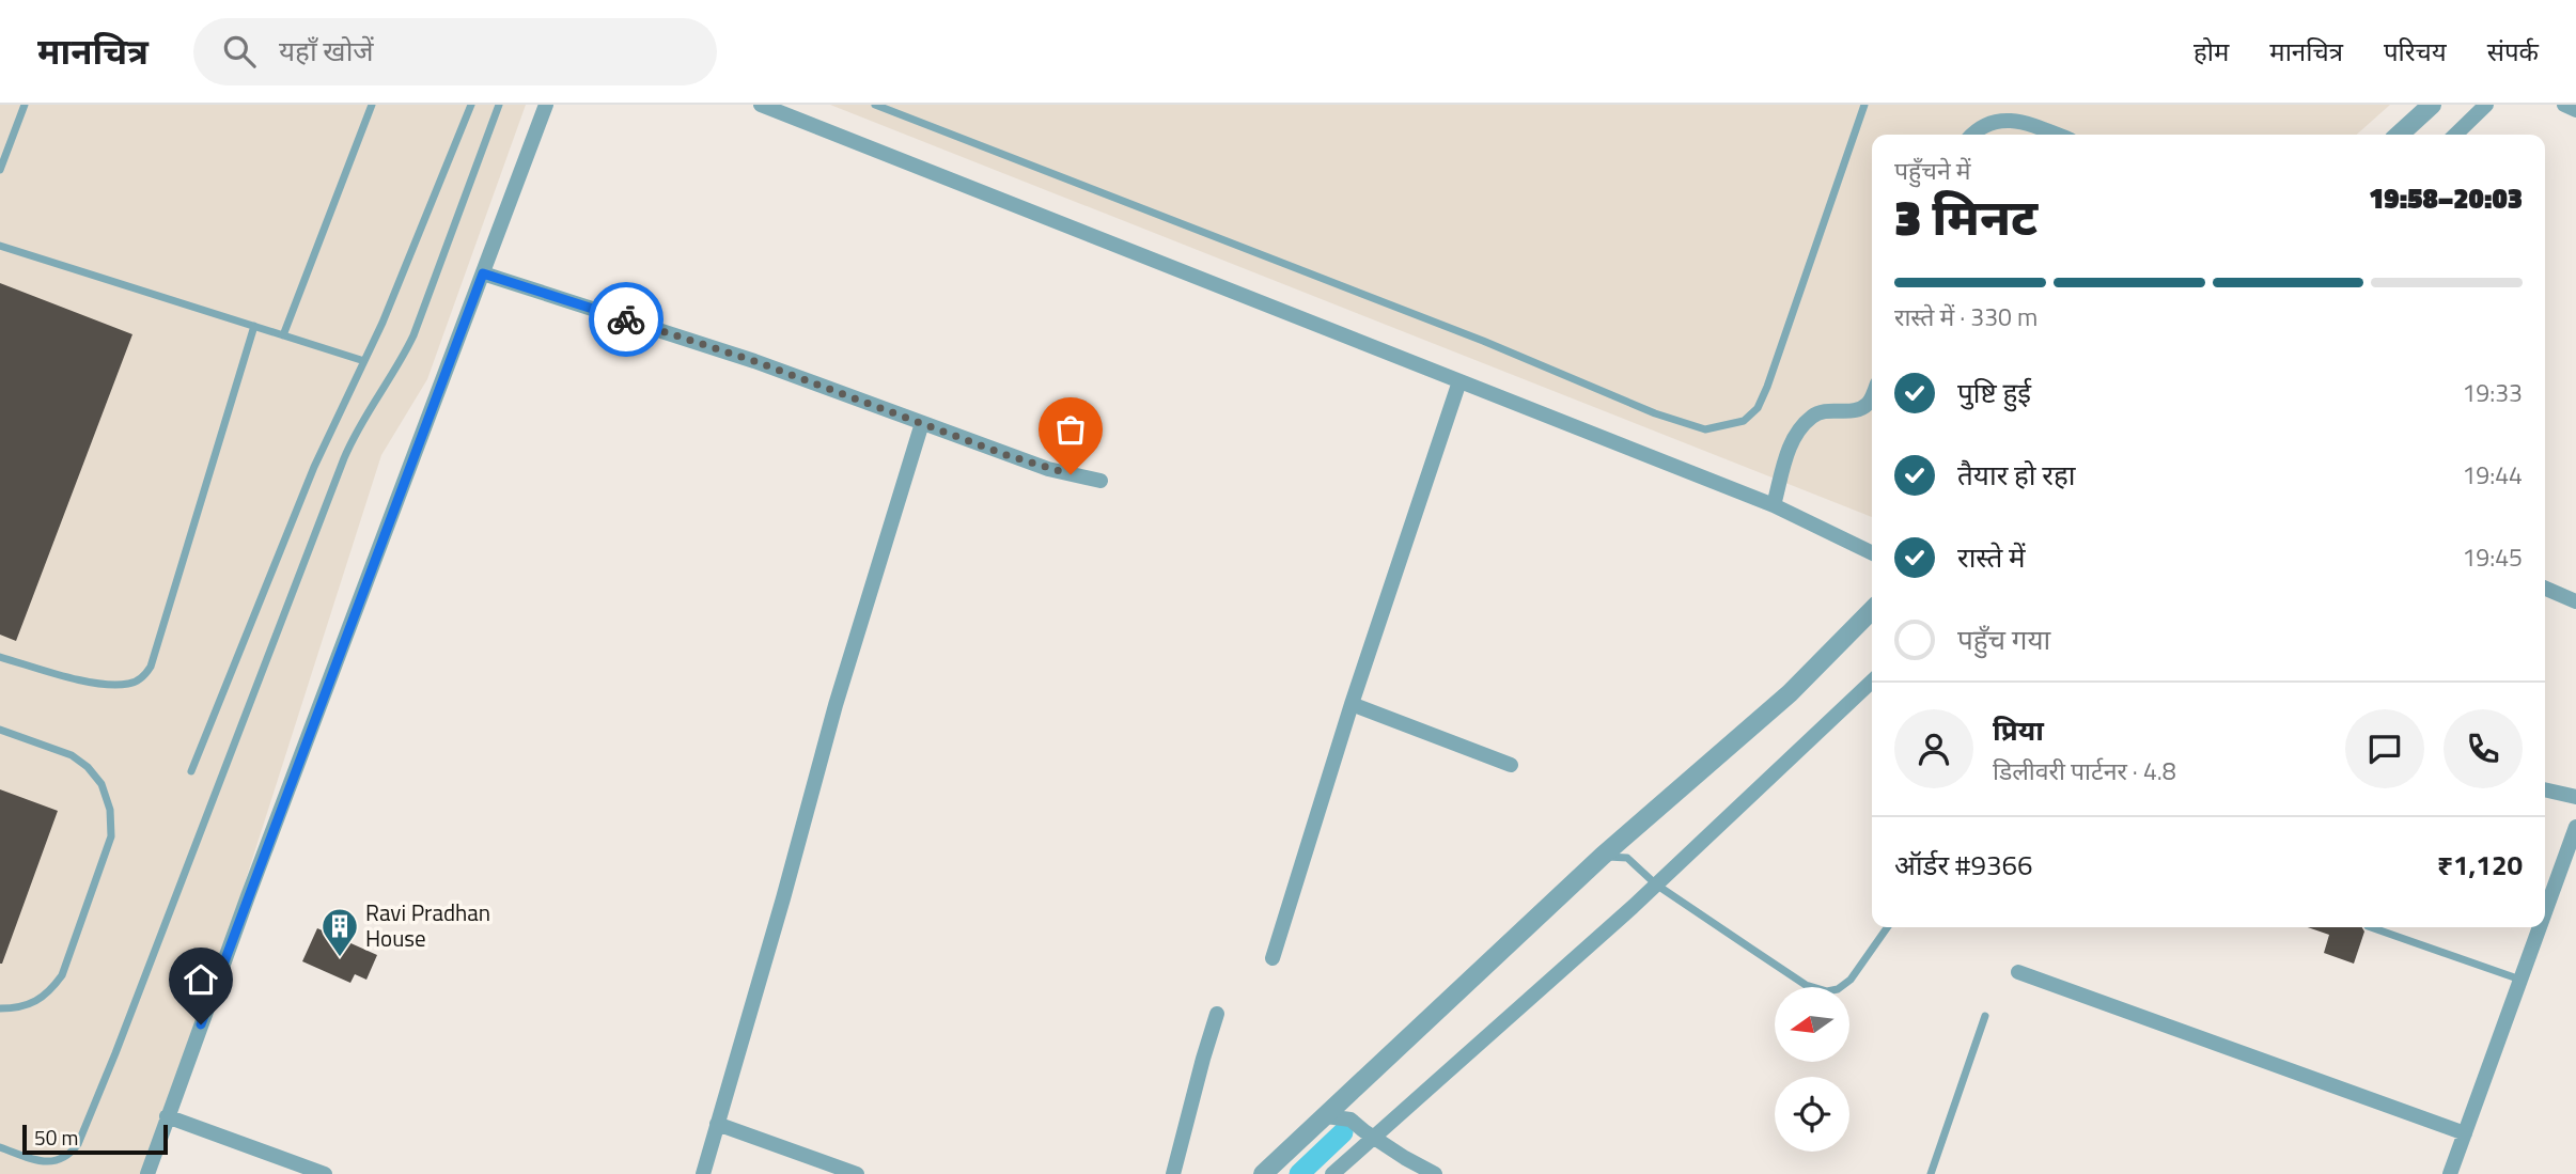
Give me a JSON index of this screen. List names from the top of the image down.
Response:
{
  "places": {
    "building": ["Ravi Pradhan House"]
  },
  "scale_bar": "50 m",
  "north": "left",
  "page": {
    "header": "मानचित्र",
    "search": "यहाँ खोजें",
    "nav": [
      "होम",
      "मानचित्र",
      "परिचय",
      "संपर्क"
    ],
    "heading": ["3 मिनट", "पहुँचने में", "19:58–20:03"],
    "panel": [
      "प्रिया",
      "डिलीवरी पार्टनर · 4.8",
      "ऑर्डर #9366",
      "₹1,120"
    ],
    "bar": "रास्ते में · 330 m",
    "list": [
      ["पुष्टि हुई", "19:33"],
      ["तैयार हो रहा", "19:44"],
      ["रास्ते में", "19:45"],
      "पहुँच गया"
    ],
    "scale": "50 m"
  }
}
